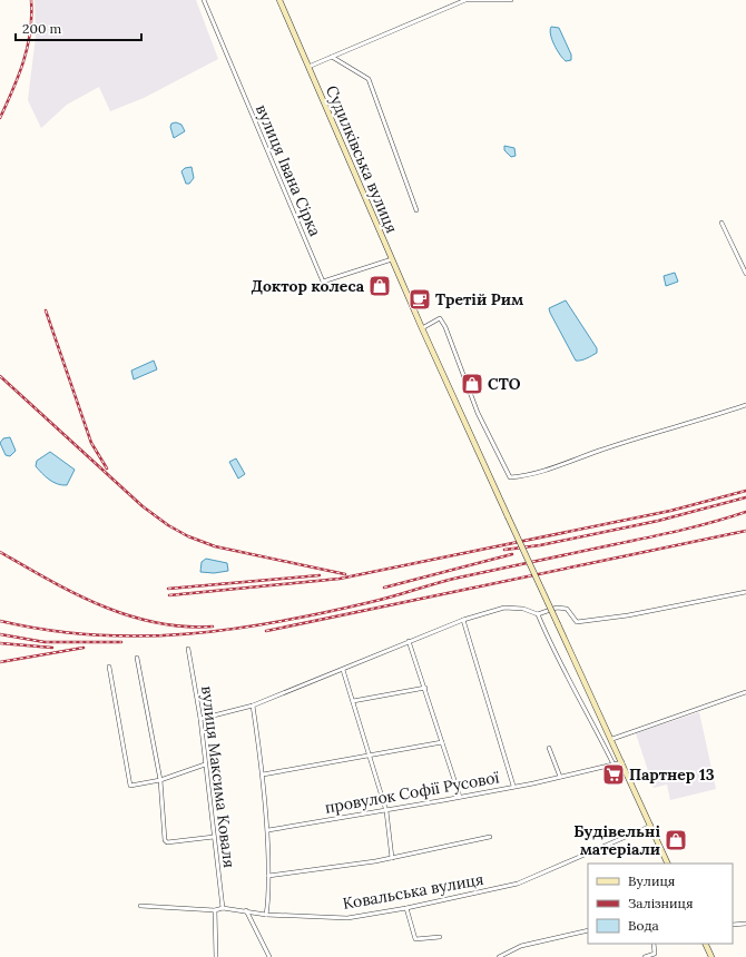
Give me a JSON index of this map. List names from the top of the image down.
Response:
{
  "streets": {
    "main road": ["Судилківська вулиця"],
    "street": [
      "вулиця Івана Сірка",
      "вулиця Максима Коваля",
      "провулок Софії Русової",
      "Ковальська вулиця"
    ]
  },
  "crossings": [
    ["Судилківська вулиця", "вулиця Івана Сірка"],
    ["вулиця Максима Коваля", "Ковальська вулиця"]
  ],
  "places": {
    "shop": ["Доктор колеса", "СТО", "Будівельні матеріали"],
    "cafe": ["Третій Рим"],
    "supermarket": ["Партнер 13"]
  },
  "legend": ["Вулиця", "Залізниця", "Вода"],
  "scale_bar": "200 m"
}
